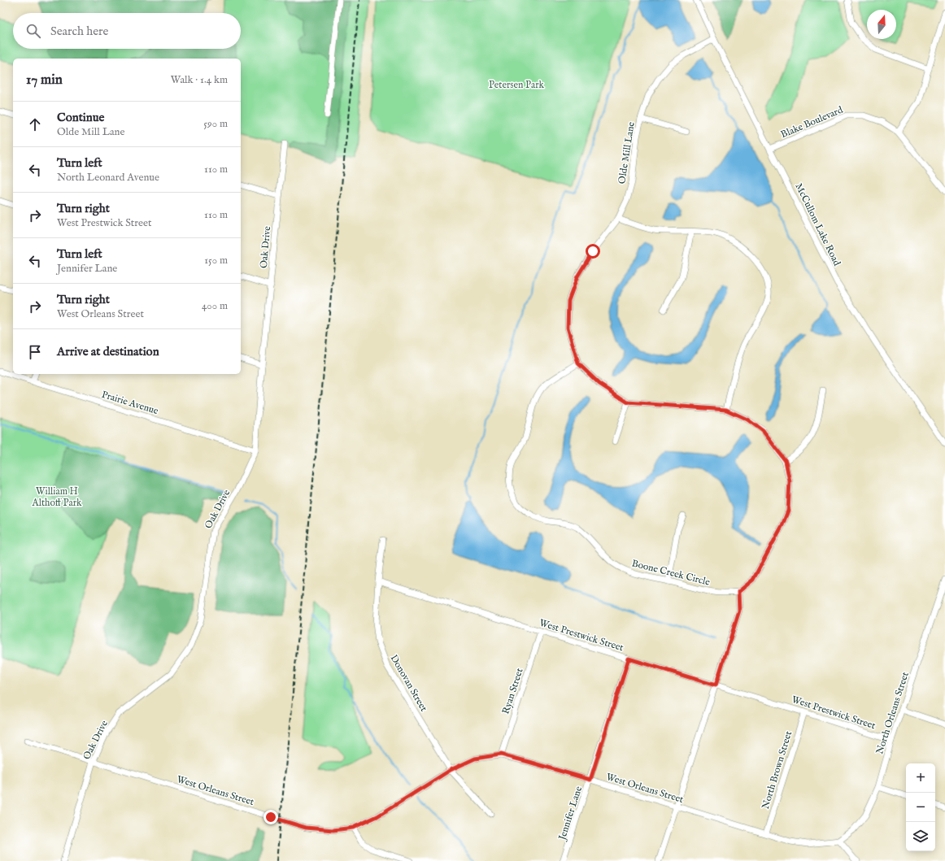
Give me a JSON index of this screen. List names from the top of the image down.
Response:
{
  "streets": {
    "street": [
      "Blake Boulevard",
      "Olde Mill Lane",
      "McCullom Lake Road",
      "Oak Drive",
      "Prairie Avenue",
      "Boone Creek Circle",
      "West Prestwick Street",
      "Donovan Street",
      "Ryan Street",
      "North Orleans Street",
      "North Brown Street",
      "West Orleans Street",
      "Jennifer Lane"
    ]
  },
  "crossings": [
    ["Blake Boulevard", "McCullom Lake Road"],
    ["Olde Mill Lane", "McCullom Lake Road"],
    ["Olde Mill Lane", "Boone Creek Circle"],
    ["Oak Drive", "Prairie Avenue"],
    ["Oak Drive", "West Orleans Street"],
    ["West Prestwick Street", "Donovan Street"],
    ["West Prestwick Street", "Ryan Street"],
    ["West Prestwick Street", "North Orleans Street"],
    ["West Prestwick Street", "North Brown Street"],
    ["West Prestwick Street", "Jennifer Lane"],
    ["Donovan Street", "West Orleans Street"],
    ["Ryan Street", "West Orleans Street"],
    ["North Orleans Street", "West Orleans Street"],
    ["North Brown Street", "West Orleans Street"],
    ["West Orleans Street", "Jennifer Lane"]
  ],
  "parks": ["Petersen Park", "William H Althoff Park"],
  "north": "top",
  "page": {
    "search": "Search here",
    "heading": ["17 min", "Walk · 1.4 km"],
    "list": [
      ["Continue", "Olde Mill Lane", "590 m"],
      ["Turn left", "North Leonard Avenue", "110 m"],
      ["Turn right", "West Prestwick Street", "110 m"],
      ["Turn left", "Jennifer Lane", "150 m"],
      ["Turn right", "West Orleans Street", "400 m"],
      "Arrive at destination"
    ],
    "map_buttons": ["+", "−"]
  }
}
